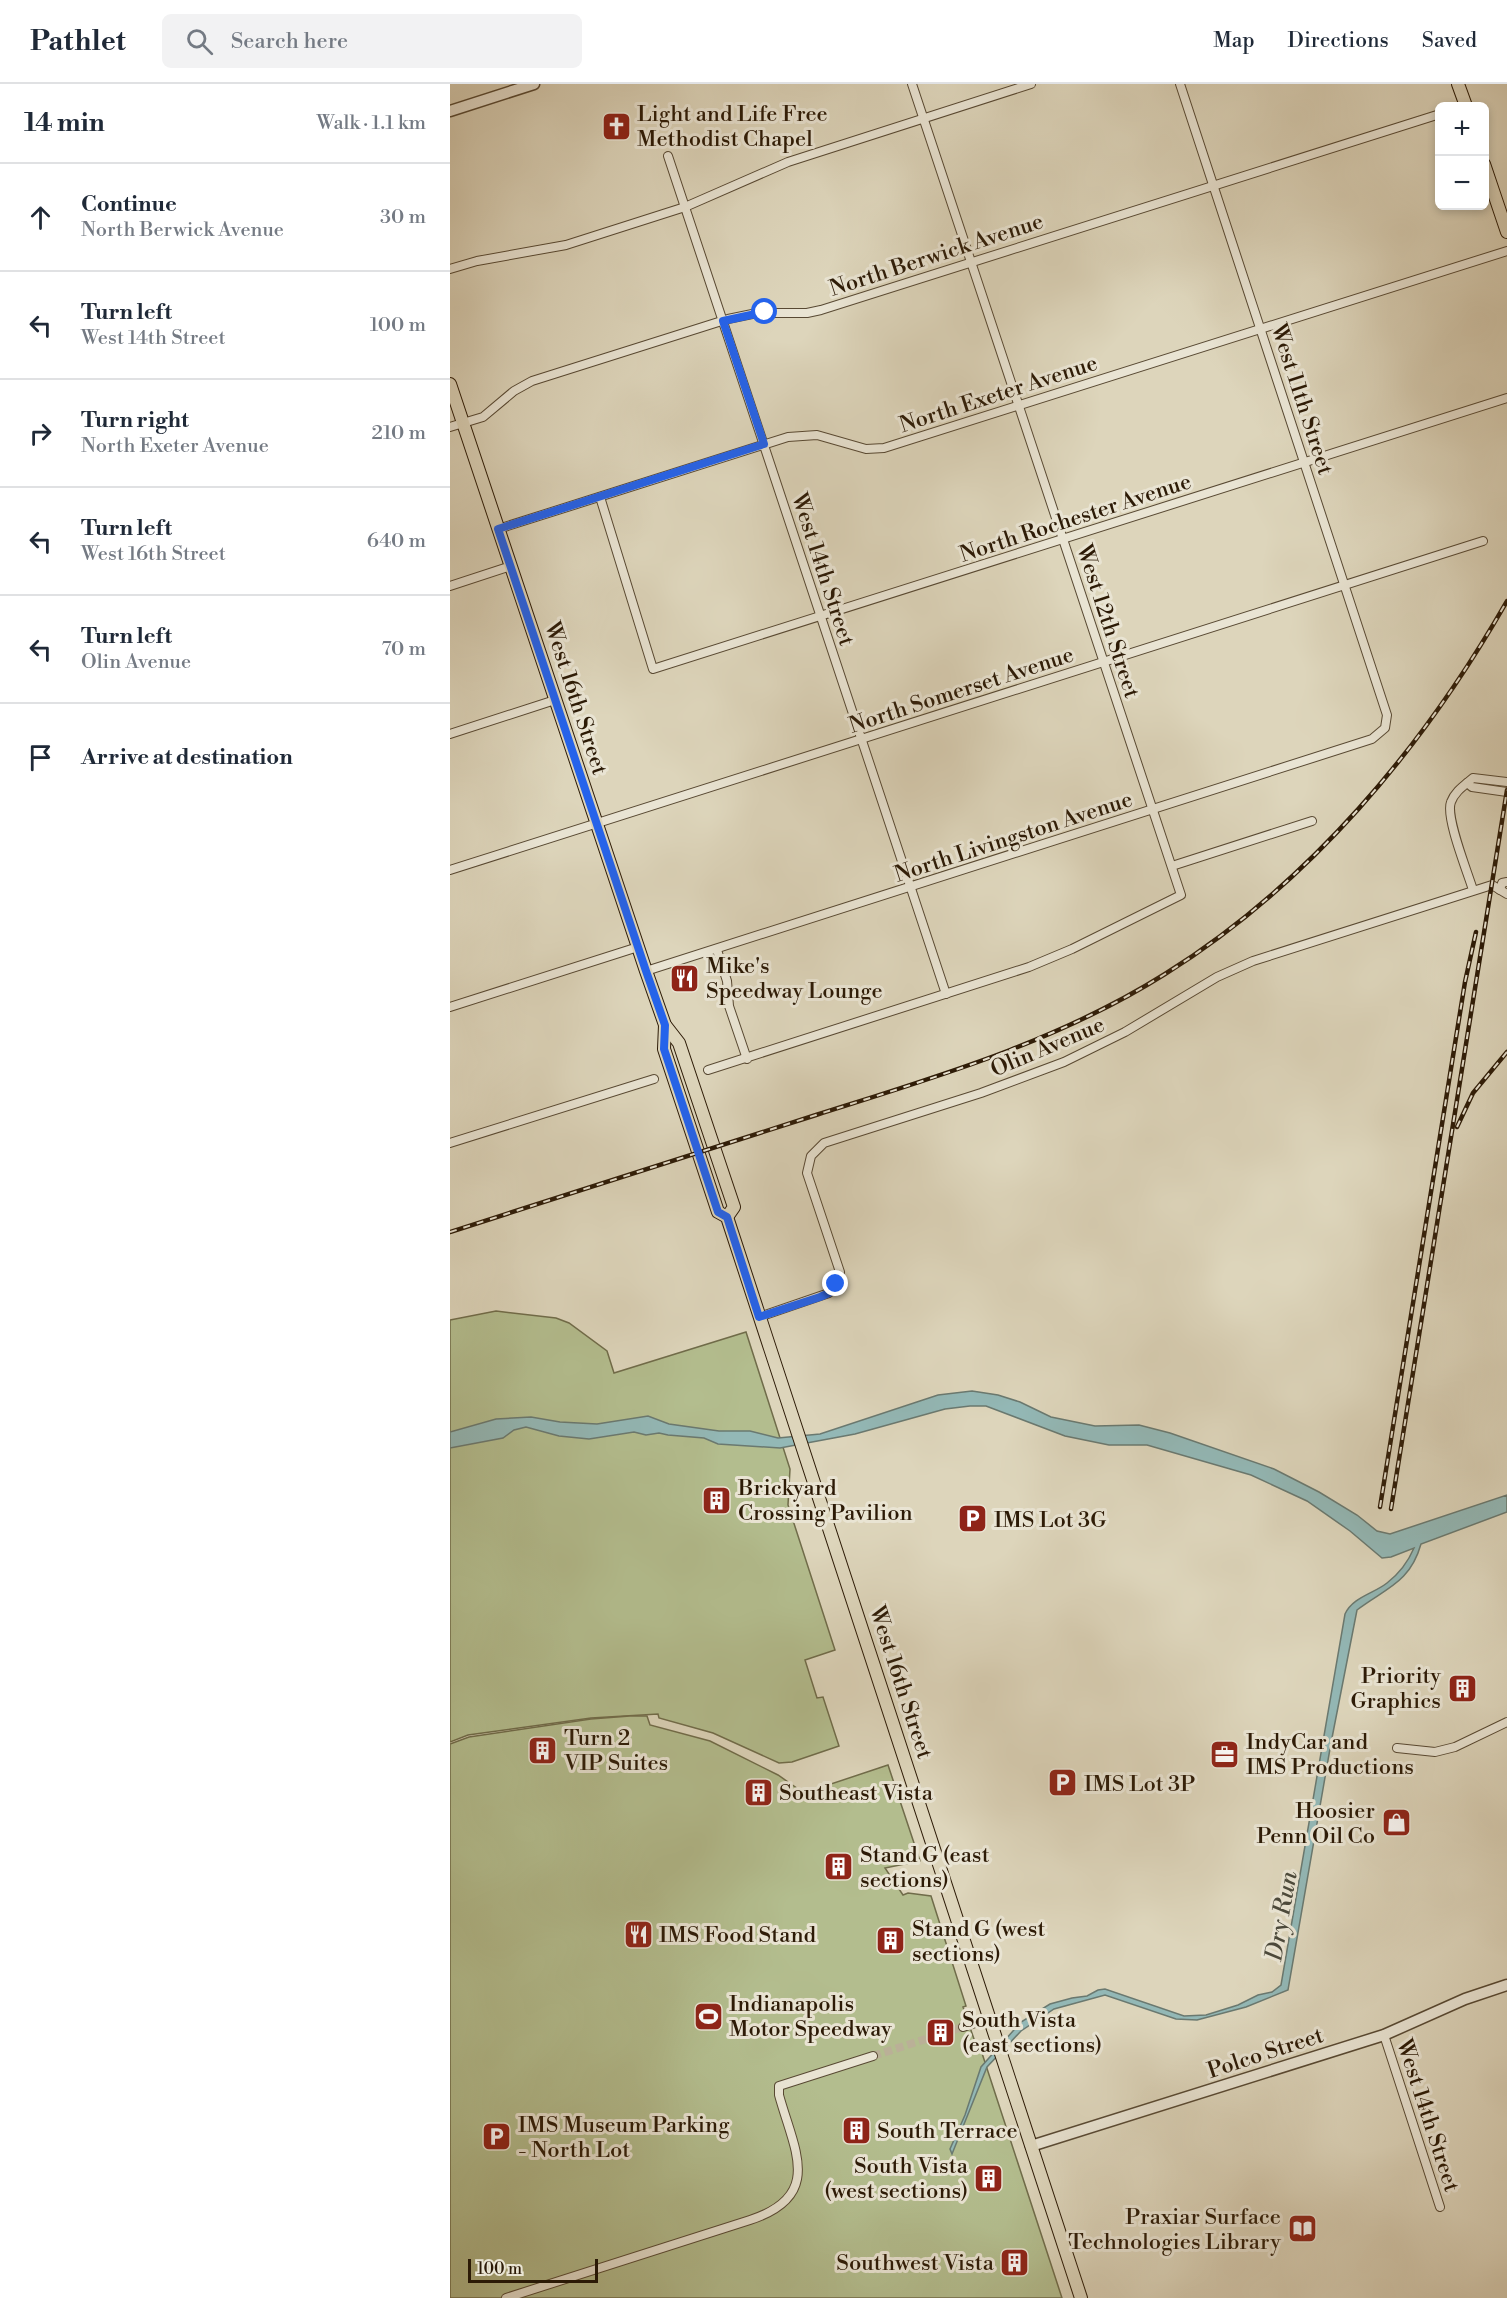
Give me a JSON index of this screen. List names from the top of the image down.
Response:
{
  "streets": {
    "main road": ["West 16th Street"],
    "street": [
      "North Berwick Avenue",
      "North Exeter Avenue",
      "West 11th Street",
      "North Rochester Avenue",
      "West 14th Street",
      "West 12th Street",
      "North Somerset Avenue",
      "North Livingston Avenue",
      "Olin Avenue",
      "Polco Street"
    ]
  },
  "crossings": [
    ["North Berwick Avenue", "West 11th Street"],
    ["North Berwick Avenue", "West 14th Street"],
    ["North Berwick Avenue", "West 12th Street"],
    ["North Berwick Avenue", "West 16th Street"],
    ["North Exeter Avenue", "West 11th Street"],
    ["North Exeter Avenue", "North Rochester Avenue"],
    ["North Exeter Avenue", "West 14th Street"],
    ["North Exeter Avenue", "West 12th Street"],
    ["North Exeter Avenue", "West 16th Street"],
    ["West 11th Street", "North Rochester Avenue"],
    ["West 11th Street", "North Somerset Avenue"],
    ["West 11th Street", "North Livingston Avenue"],
    ["North Rochester Avenue", "West 14th Street"],
    ["North Rochester Avenue", "West 12th Street"],
    ["West 14th Street", "West 12th Street"],
    ["West 14th Street", "North Somerset Avenue"],
    ["West 14th Street", "North Livingston Avenue"],
    ["West 14th Street", "Polco Street"],
    ["West 12th Street", "North Somerset Avenue"],
    ["West 12th Street", "North Livingston Avenue"],
    ["North Somerset Avenue", "West 16th Street"],
    ["West 16th Street", "North Livingston Avenue"],
    ["West 16th Street", "Olin Avenue"],
    ["West 16th Street", "Polco Street"]
  ],
  "water": ["Dry Run"],
  "places": {
    "church": ["Light and Life Free Methodist Chapel"],
    "restaurant": ["Mike's Speedway Lounge", "IMS Food Stand"],
    "building": [
      "Brickyard Crossing Pavilion",
      "Priority Graphics",
      "Turn 2 VIP Suites",
      "Southeast Vista",
      "Stand G (east sections)",
      "Stand G (west sections)",
      "South Vista (east sections)",
      "South Terrace",
      "South Vista (west sections)",
      "Southwest Vista"
    ],
    "parking": ["IMS Lot 3G", "IMS Lot 3P", "IMS Museum Parking - North Lot"],
    "office": ["IndyCar and IMS Productions"],
    "shop": ["Hoosier Penn Oil Co"],
    "sports": ["Indianapolis Motor Speedway"],
    "library": ["Praxiar Surface Technologies Library"]
  },
  "scale_bar": "100 m",
  "page": {
    "header": "Pathlet",
    "search": "Search here",
    "nav": ["Map", "Directions", "Saved"],
    "heading": ["14 min", "Walk · 1.1 km"],
    "map_buttons": ["+", "−"],
    "list": [
      ["Continue", "North Berwick Avenue", "30 m"],
      ["Turn left", "West 14th Street", "100 m"],
      ["Turn right", "North Exeter Avenue", "210 m"],
      ["Turn left", "West 16th Street", "640 m"],
      ["Turn left", "Olin Avenue", "70 m"],
      "Arrive at destination"
    ],
    "scale": "100 m"
  }
}
